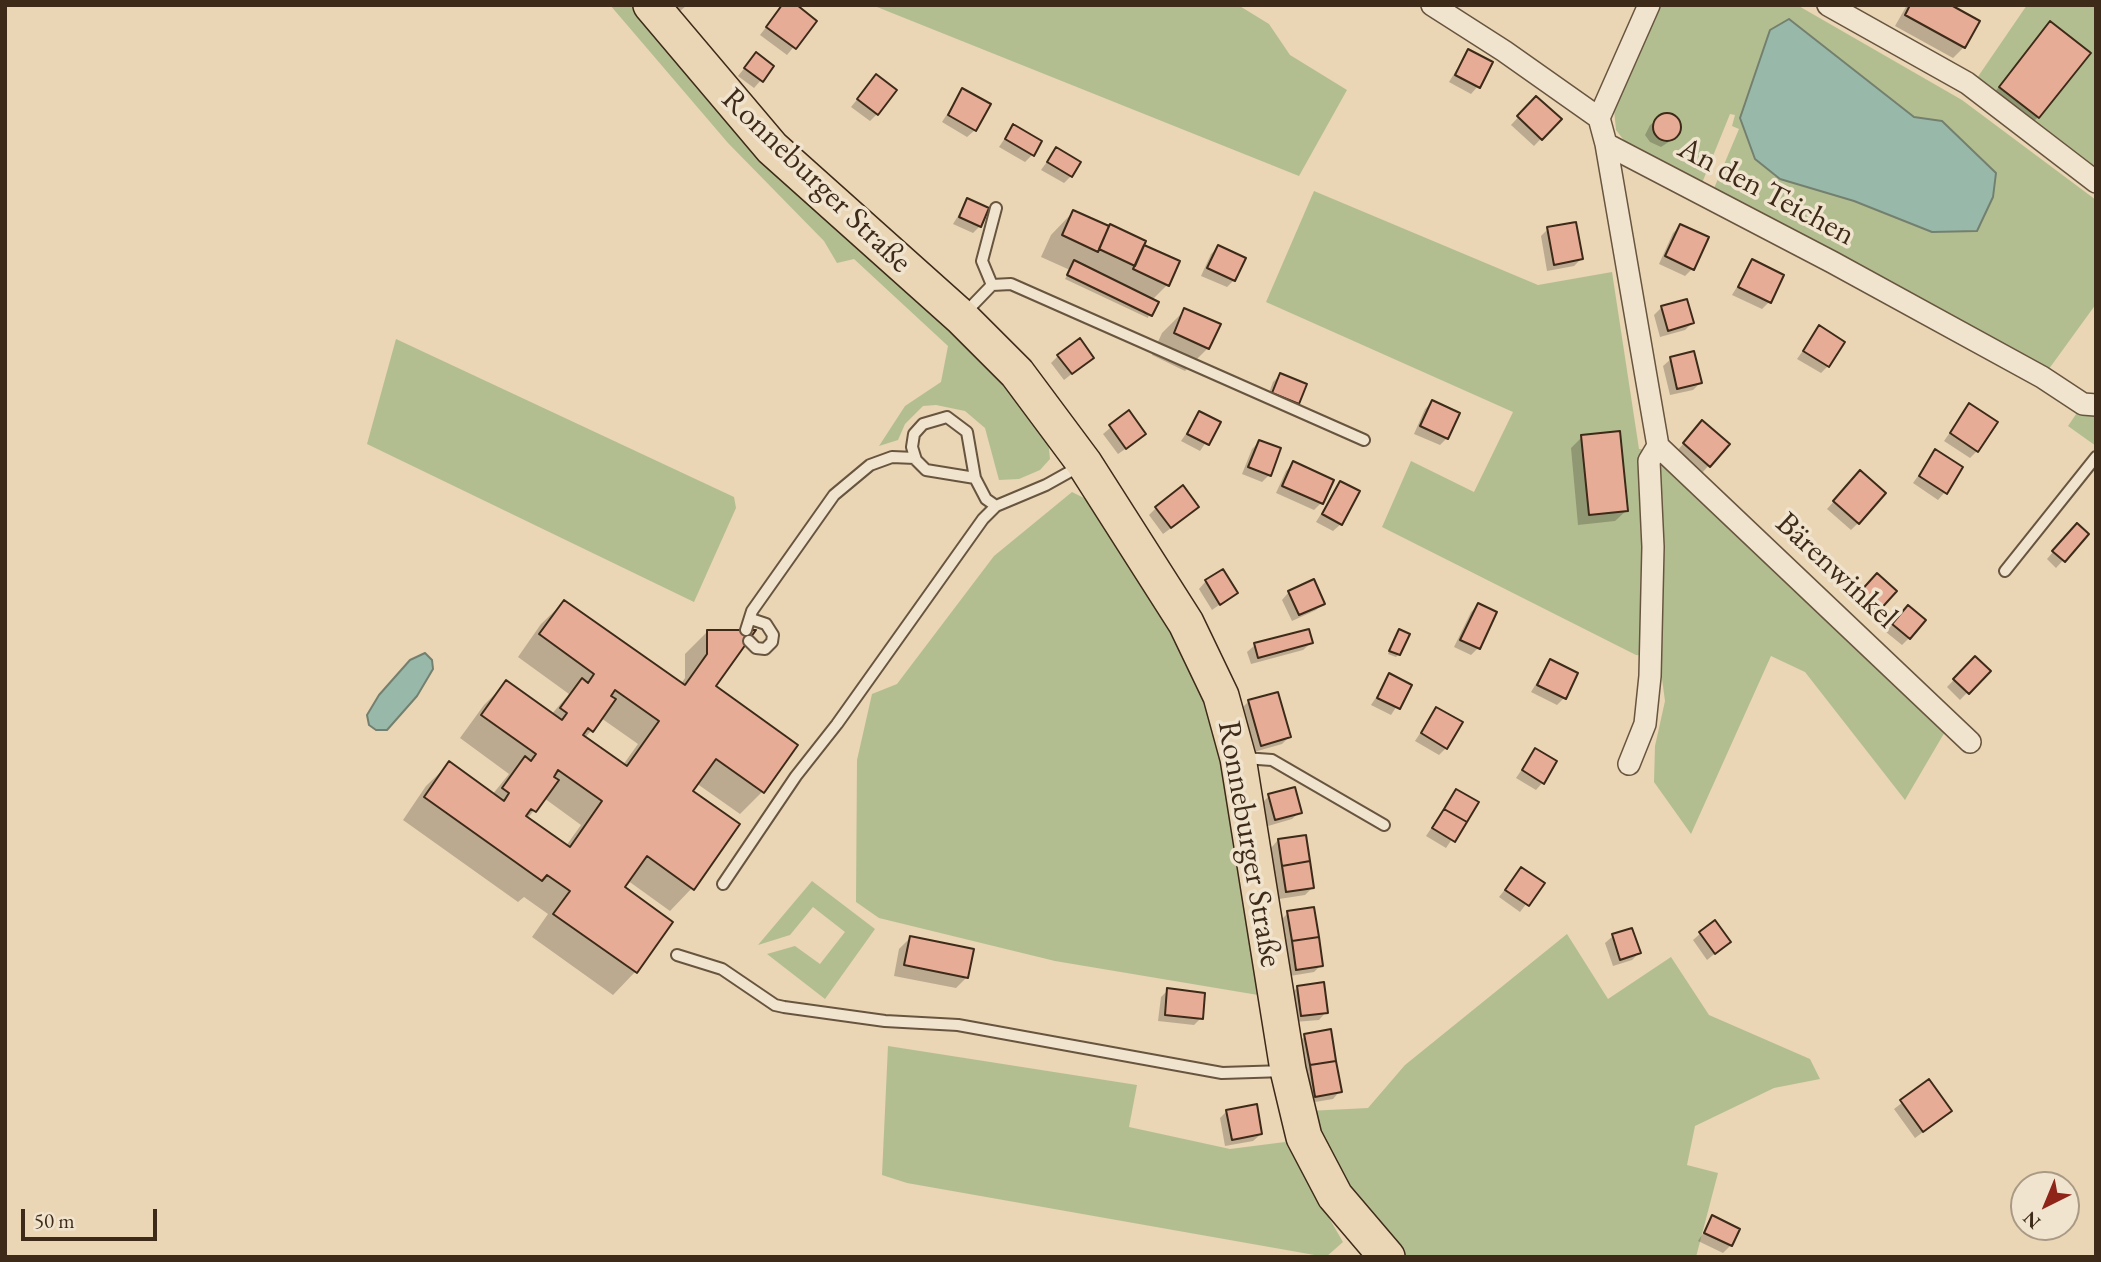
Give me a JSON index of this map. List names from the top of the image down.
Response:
{
  "streets": {
    "main road": ["Ronneburger Straße"],
    "street": ["An den Teichen", "Bärenwinkel"]
  },
  "scale_bar": "50 m",
  "north": "bottom left"
}
